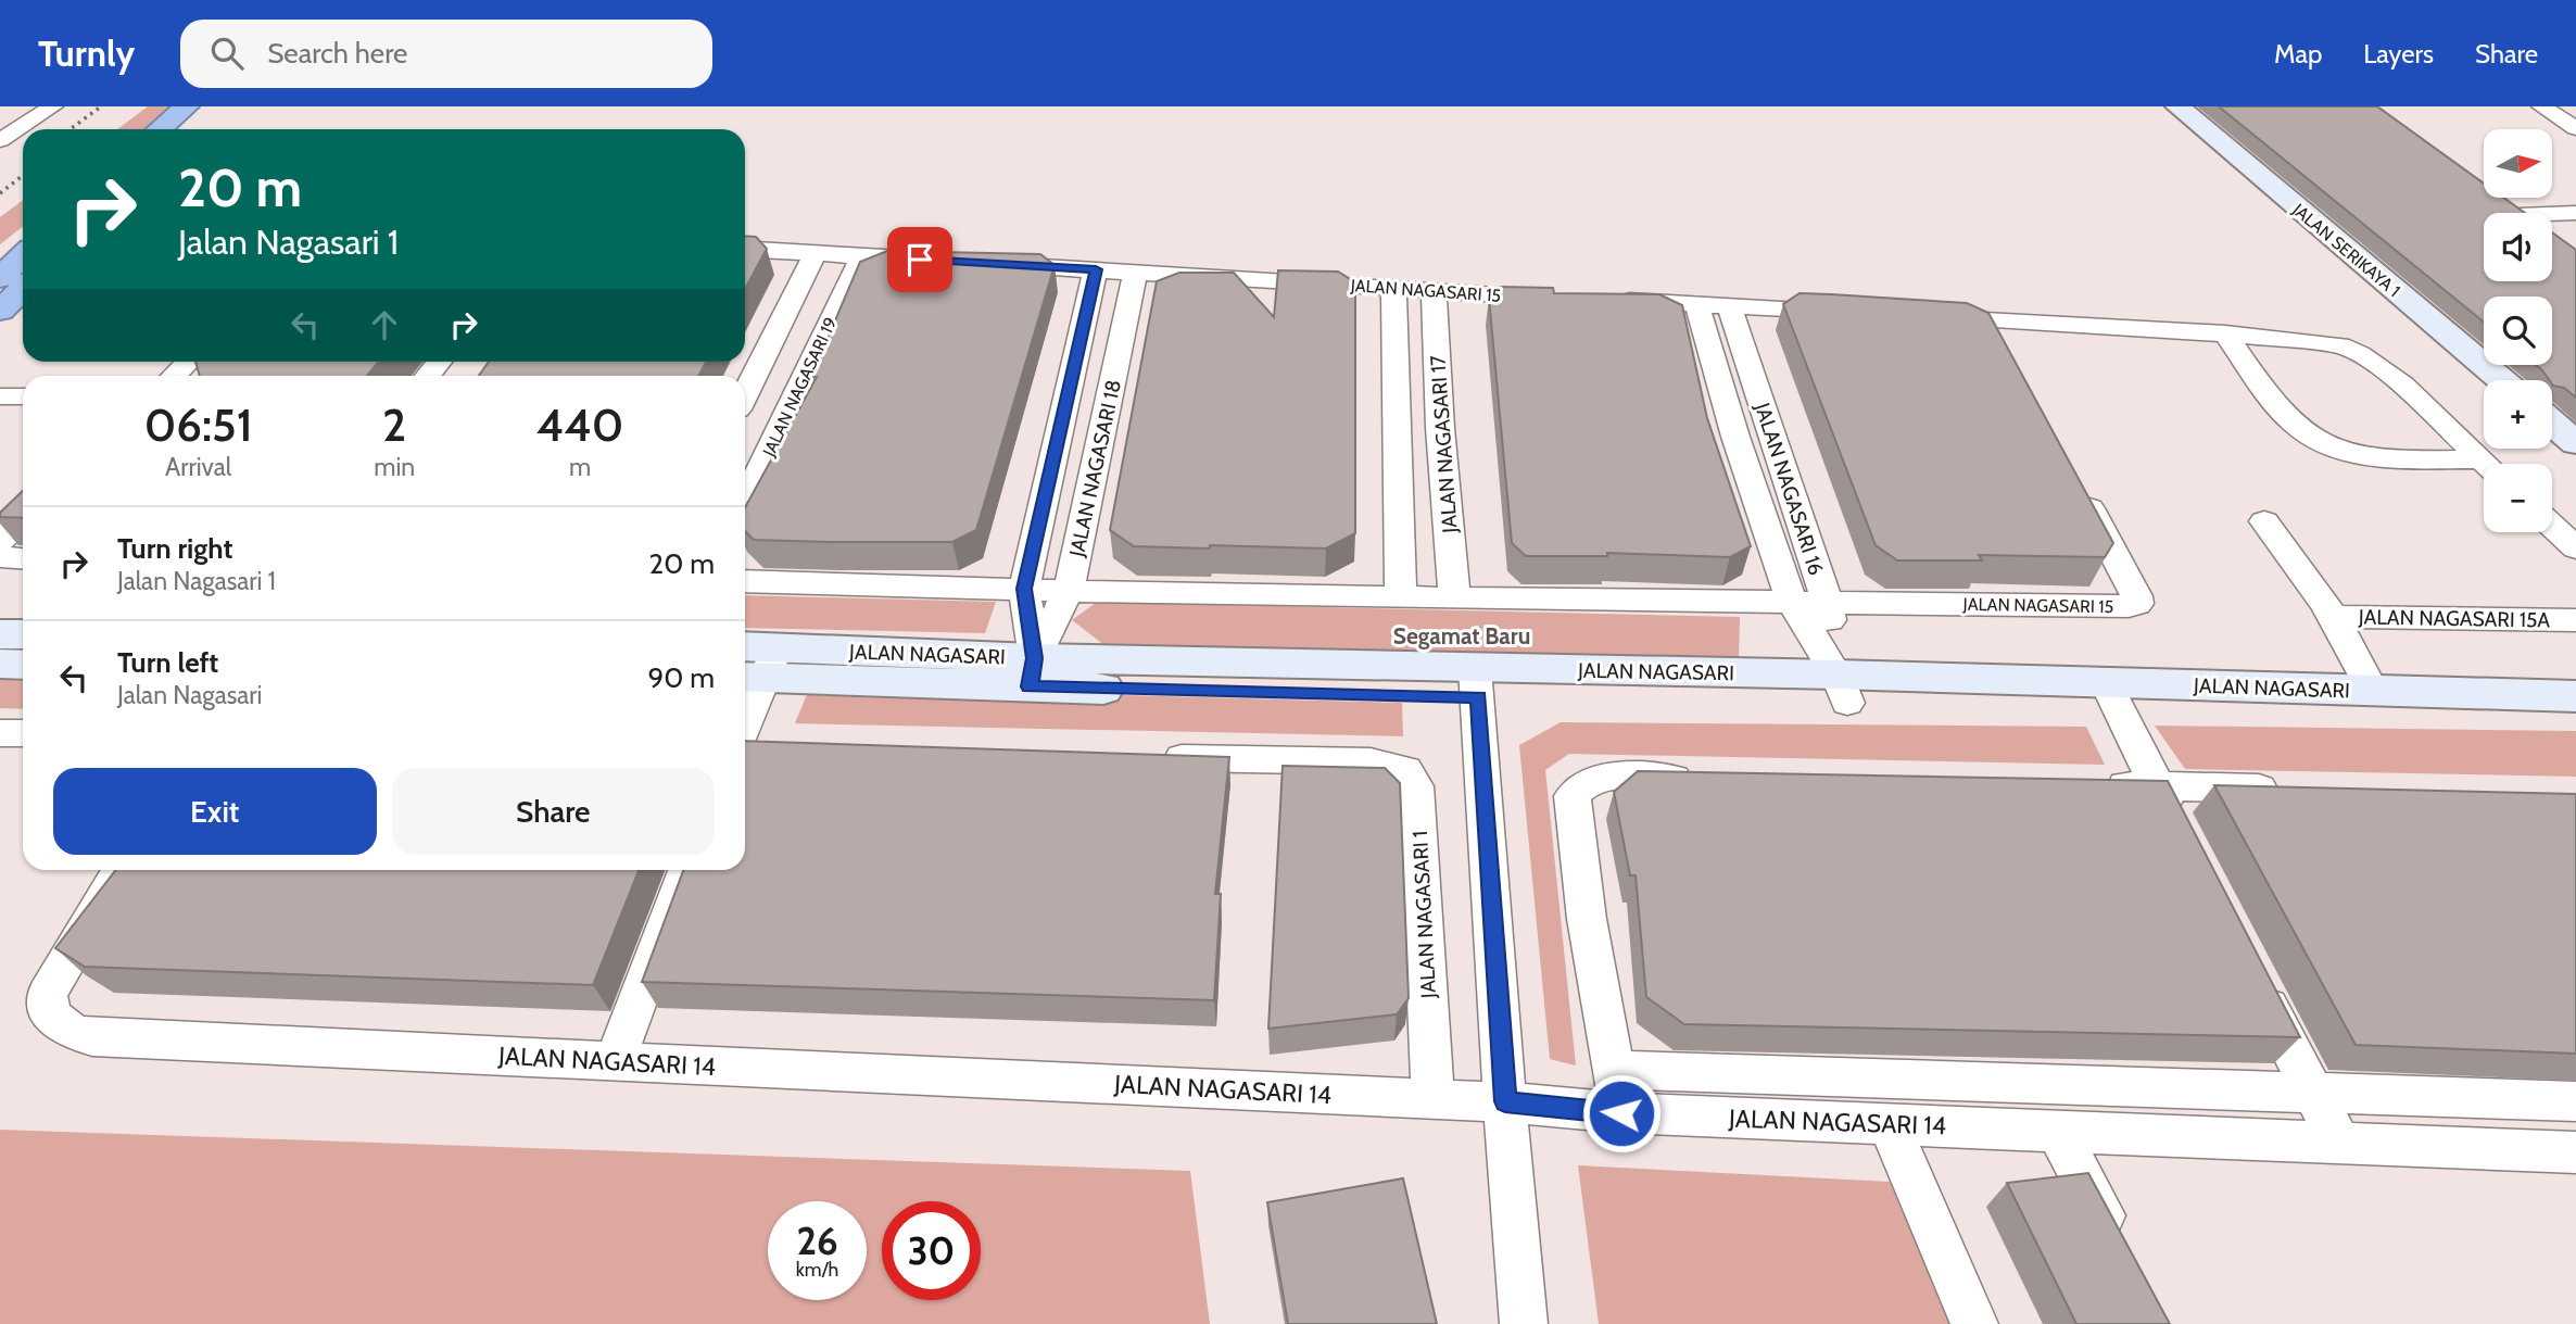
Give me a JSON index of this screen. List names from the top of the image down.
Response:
{
  "streets": {
    "street": [
      "JALAN SERIKAYA 1",
      "JALAN NAGASARI 15",
      "JALAN NAGASARI 19",
      "JALAN NAGASARI 17",
      "JALAN NAGASARI 18",
      "JALAN NAGASARI 16",
      "JALAN NAGASARI 15A",
      "JALAN NAGASARI",
      "JALAN NAGASARI 1",
      "JALAN NAGASARI 14"
    ]
  },
  "crossings": [
    ["JALAN NAGASARI 15", "JALAN NAGASARI 17"],
    ["JALAN NAGASARI 15", "JALAN NAGASARI 18"],
    ["JALAN NAGASARI 15", "JALAN NAGASARI 16"],
    ["JALAN NAGASARI 18", "JALAN NAGASARI"],
    ["JALAN NAGASARI 16", "JALAN NAGASARI"],
    ["JALAN NAGASARI 1", "JALAN NAGASARI 14"]
  ],
  "districts": ["Segamat Baru"],
  "north": "right",
  "page": {
    "header": "Turnly",
    "search": "Search here",
    "nav": ["Map", "Layers", "Share"],
    "map_buttons": ["+", "−"],
    "turn": ["20 m", "Jalan Nagasari 1"],
    "eta": [
      "06:51",
      "Arrival",
      "2",
      "min",
      "440",
      "m"
    ],
    "list": [
      {
        "name": "Turn right",
        "note": "Jalan Nagasari 1",
        "value": "20 m"
      },
      {
        "name": "Turn left",
        "note": "Jalan Nagasari",
        "value": "90 m"
      }
    ],
    "buttons": ["Exit", "Share"],
    "speed": "26 km/h",
    "limit": "30"
  }
}
